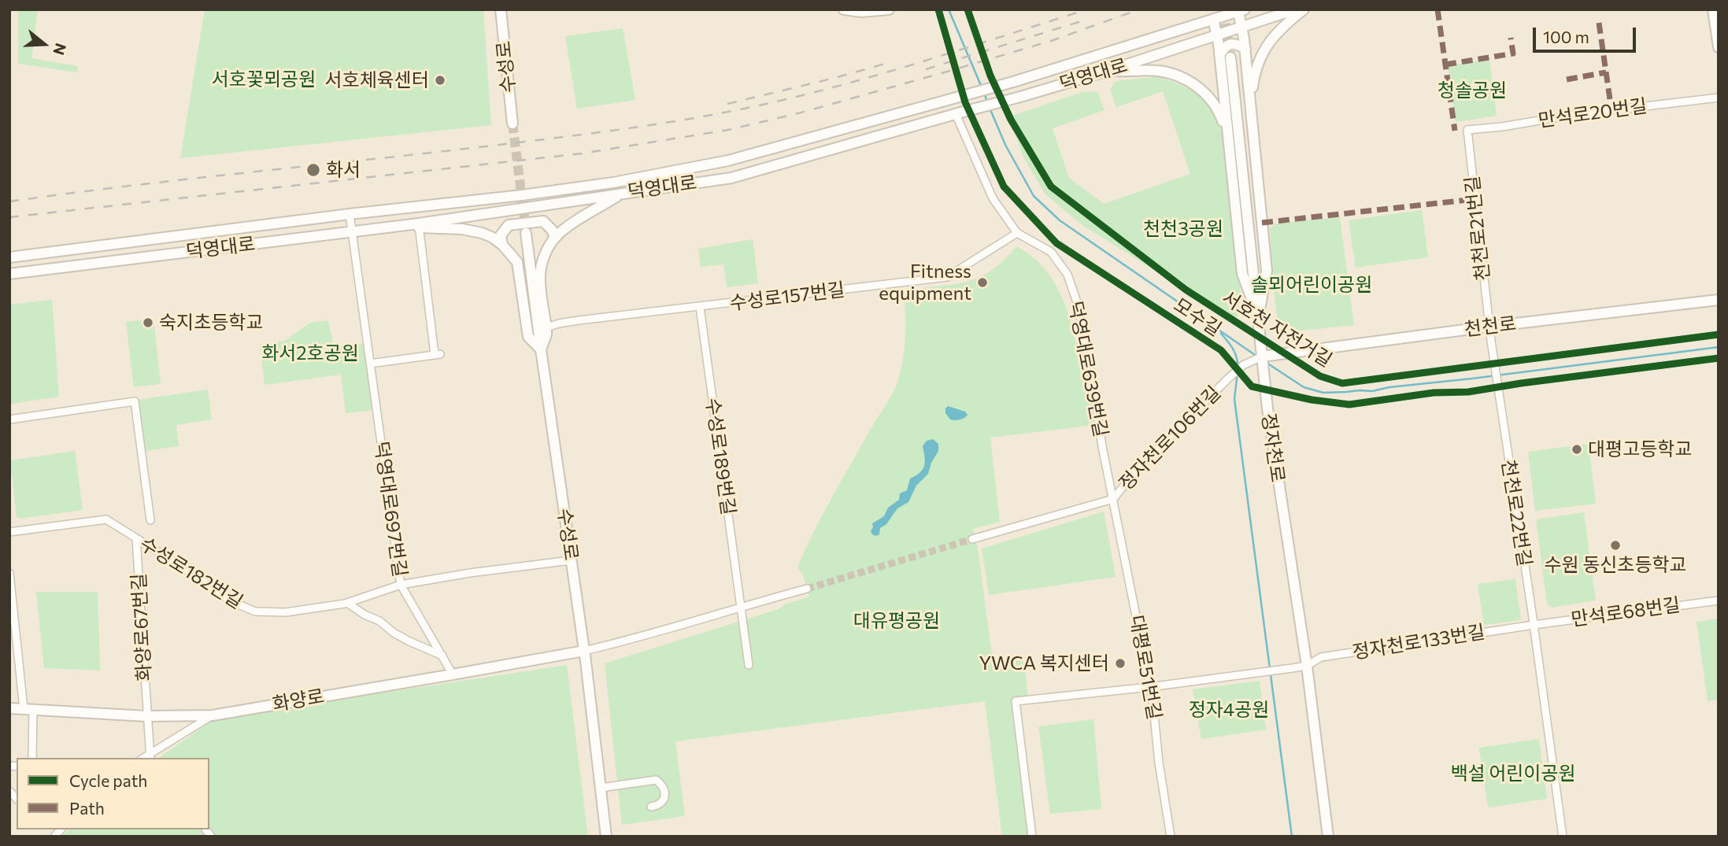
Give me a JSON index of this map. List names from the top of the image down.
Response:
{
  "streets": {
    "main road": [
      "수성로",
      "덕영대로",
      "천천로",
      "정자천로",
      "화양로"
    ],
    "street": [
      "만석로20번길",
      "천천로21번길",
      "수성로157번길",
      "덕영대로639번길",
      "정자천로106번길",
      "수성로189번길",
      "덕영대로697번길",
      "천천로22번길",
      "수성로182번길",
      "만석로68번길",
      "화양로67번길",
      "정자천로133번길",
      "대평로51번길"
    ],
    "cycle path": ["모수길"]
  },
  "crossings": [
    ["수성로", "수성로182번길"],
    ["수성로", "화양로"],
    ["덕영대로", "덕영대로639번길"],
    ["덕영대로", "덕영대로697번길"],
    ["만석로20번길", "천천로21번길"],
    ["천천로21번길", "천천로"],
    ["천천로21번길", "천천로22번길"],
    ["수성로157번길", "덕영대로639번길"],
    ["수성로157번길", "수성로189번길"],
    ["천천로", "정자천로106번길"],
    ["천천로", "정자천로"],
    ["덕영대로639번길", "정자천로106번길"],
    ["덕영대로639번길", "대평로51번길"],
    ["정자천로106번길", "정자천로"],
    ["정자천로106번길", "대평로51번길"],
    ["정자천로", "정자천로133번길"],
    ["덕영대로697번길", "수성로182번길"],
    ["덕영대로697번길", "화양로"],
    ["천천로22번길", "만석로68번길"],
    ["천천로22번길", "정자천로133번길"],
    ["수성로182번길", "화양로67번길"],
    ["만석로68번길", "정자천로133번길"],
    ["화양로67번길", "화양로"],
    ["정자천로133번길", "대평로51번길"]
  ],
  "parks": [
    "서호꽃뫼공원",
    "청솔공원",
    "천천3공원",
    "솔뫼어린이공원",
    "화서2호공원",
    "대유평공원",
    "정자4공원",
    "백설 어린이공원"
  ],
  "places": [
    "서호체육센터",
    "화서",
    "Fitness equipment",
    "숙지초등학교",
    "대평고등학교",
    "수원 동신초등학교",
    "YWCA 복지센터"
  ],
  "legend": ["Cycle path", "Path"],
  "scale_bar": "100 m",
  "north": "right"
}
